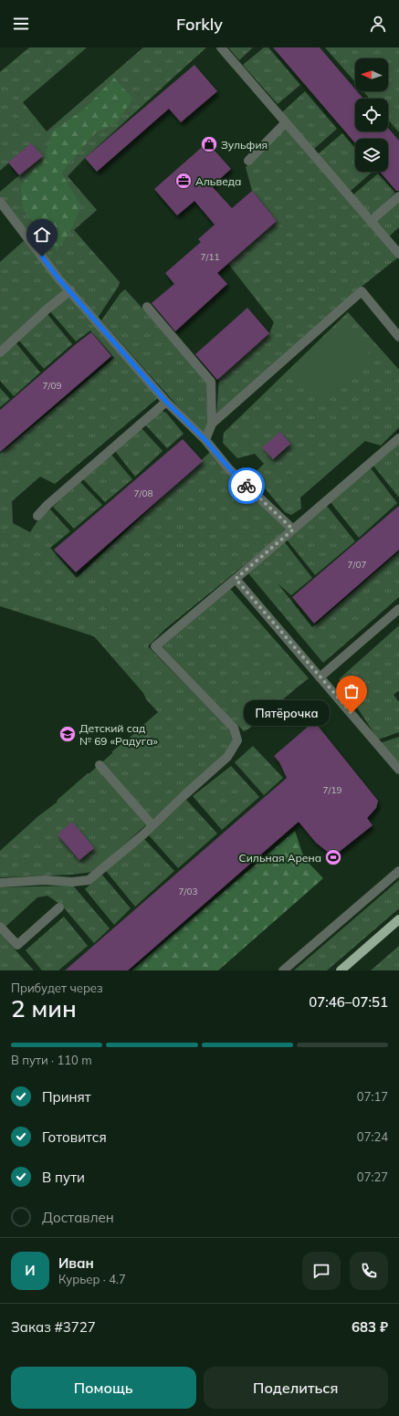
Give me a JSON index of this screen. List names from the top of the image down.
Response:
{
  "places": {
    "shop": ["Зульфия"],
    "office": ["Альведа"],
    "other": ["Пятёрочка"],
    "school or university": ["Детский сад № 69 «Радуга»"],
    "sports": ["Сильная Арена"]
  },
  "house_numbers": [
    "7/11",
    "7/09",
    "7/08",
    "7/07",
    "7/19",
    "7/03"
  ],
  "north": "left",
  "page": {
    "header": "Forkly",
    "bubble": "Пятёрочка",
    "heading": ["2 мин", "Прибудет через", "07:46–07:51"],
    "panel": [
      "Иван",
      "Курьер · 4.7",
      "Заказ #3727",
      "683 ₽"
    ],
    "bar": "В пути · 110 m",
    "list": [
      ["Принят", "07:17"],
      ["Готовится", "07:24"],
      ["В пути", "07:27"],
      "Доставлен"
    ],
    "round": "И",
    "buttons": ["Помощь", "Поделиться"]
  }
}
